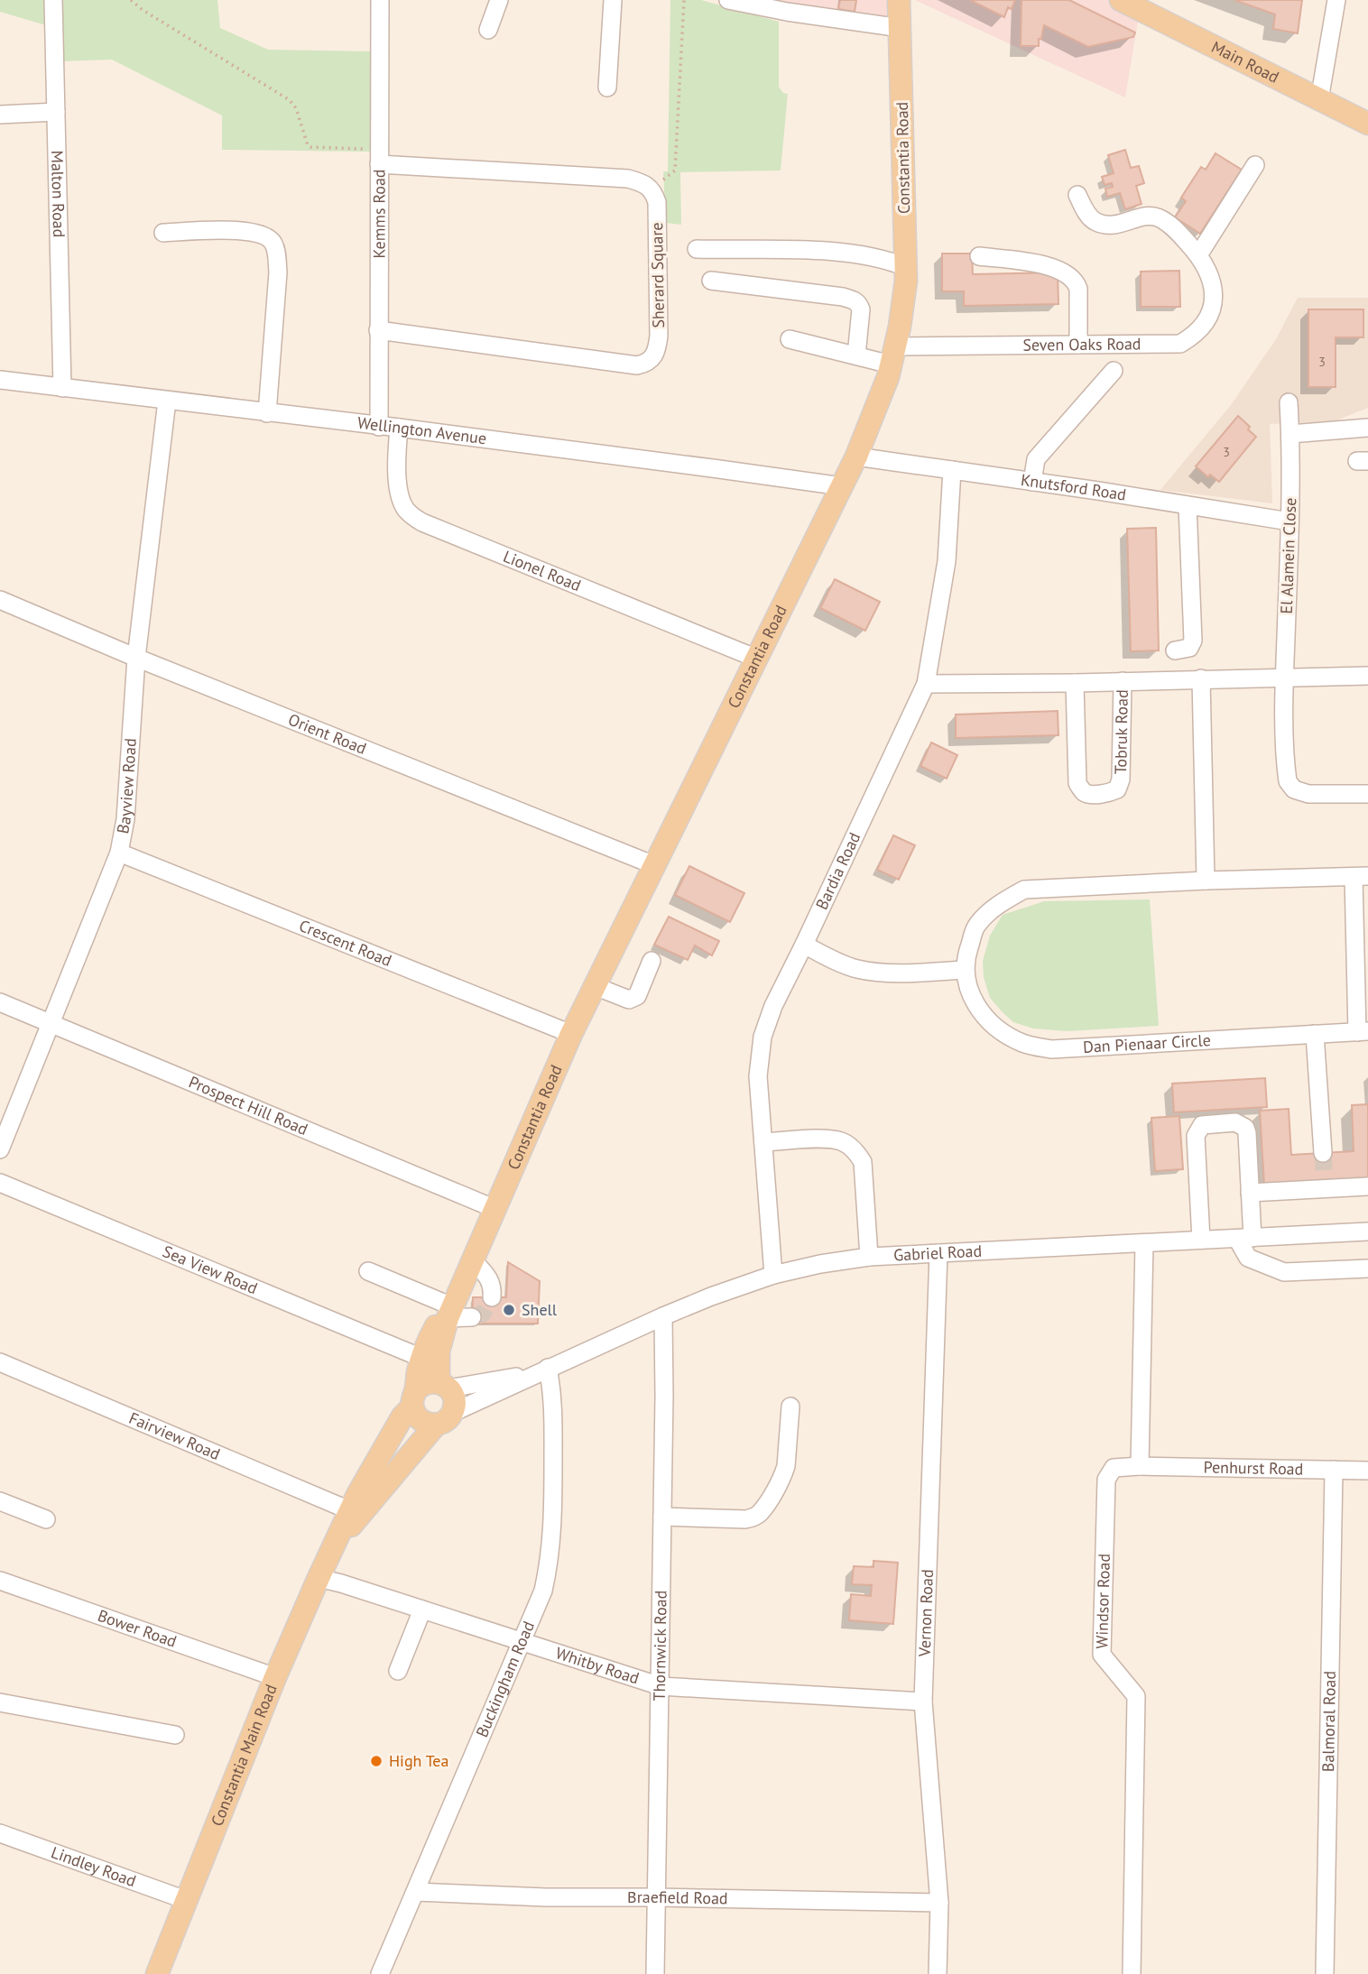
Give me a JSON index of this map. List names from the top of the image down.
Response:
{
  "streets": {
    "main road": ["Main Road", "Constantia Road", "Constantia Main Road"],
    "street": [
      "Malton Road",
      "Kemms Road",
      "Sherard Square",
      "Seven Oaks Road",
      "Wellington Avenue",
      "Knutsford Road",
      "El Alamein Close",
      "Lionel Road",
      "Tobruk Road",
      "Orient Road",
      "Bayview Road",
      "Bardia Road",
      "Crescent Road",
      "Dan Pienaar Circle",
      "Prospect Hill Road",
      "Gabriel Road",
      "Sea View Road",
      "Fairview Road",
      "Penhurst Road",
      "Windsor Road",
      "Vernon Road",
      "Bower Road",
      "Thornwick Road",
      "Whitby Road",
      "Buckingham Road",
      "Balmoral Road",
      "Lindley Road",
      "Braefield Road"
    ]
  },
  "crossings": [
    ["Constantia Road", "Seven Oaks Road"],
    ["Constantia Road", "Wellington Avenue"],
    ["Constantia Road", "Knutsford Road"],
    ["Constantia Road", "Lionel Road"],
    ["Constantia Road", "Orient Road"],
    ["Constantia Road", "Crescent Road"],
    ["Constantia Road", "Prospect Hill Road"],
    ["Constantia Road", "Gabriel Road"],
    ["Constantia Road", "Sea View Road"],
    ["Constantia Road", "Constantia Main Road"],
    ["Malton Road", "Wellington Avenue"],
    ["Kemms Road", "Sherard Square"],
    ["Kemms Road", "Wellington Avenue"],
    ["Wellington Avenue", "Lionel Road"],
    ["Wellington Avenue", "Bayview Road"],
    ["Knutsford Road", "El Alamein Close"],
    ["Knutsford Road", "Bardia Road"],
    ["El Alamein Close", "Tobruk Road"],
    ["Tobruk Road", "Bardia Road"],
    ["Orient Road", "Bayview Road"],
    ["Bayview Road", "Crescent Road"],
    ["Bayview Road", "Prospect Hill Road"],
    ["Bardia Road", "Gabriel Road"],
    ["Gabriel Road", "Vernon Road"],
    ["Gabriel Road", "Thornwick Road"],
    ["Gabriel Road", "Buckingham Road"],
    ["Gabriel Road", "Constantia Main Road"],
    ["Fairview Road", "Constantia Main Road"],
    ["Penhurst Road", "Windsor Road"],
    ["Penhurst Road", "Balmoral Road"],
    ["Vernon Road", "Whitby Road"],
    ["Vernon Road", "Braefield Road"],
    ["Bower Road", "Constantia Main Road"],
    ["Thornwick Road", "Whitby Road"],
    ["Thornwick Road", "Braefield Road"],
    ["Whitby Road", "Buckingham Road"],
    ["Whitby Road", "Constantia Main Road"],
    ["Buckingham Road", "Braefield Road"],
    ["Constantia Main Road", "Lindley Road"]
  ],
  "places": ["Shell", "High Tea"],
  "house_numbers": ["3", "3"]
}
